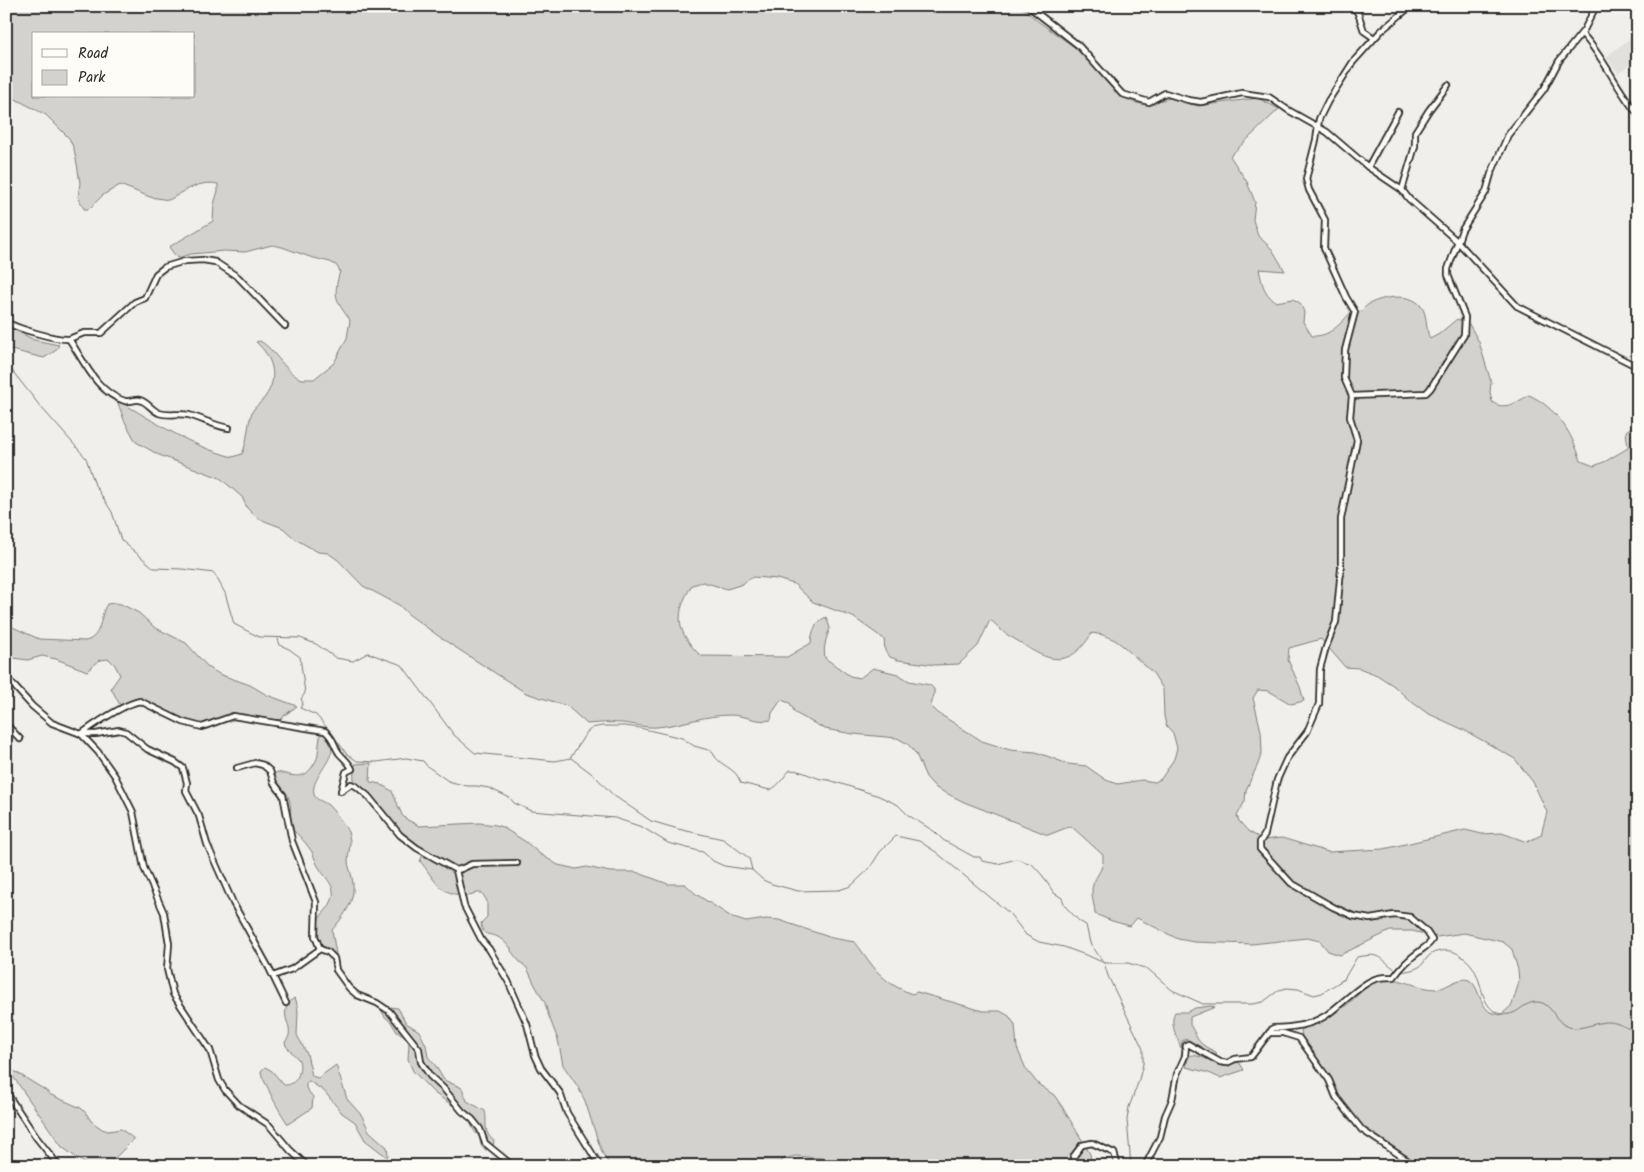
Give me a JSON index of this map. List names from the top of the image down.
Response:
{
  "legend": ["Road", "Park"]
}
